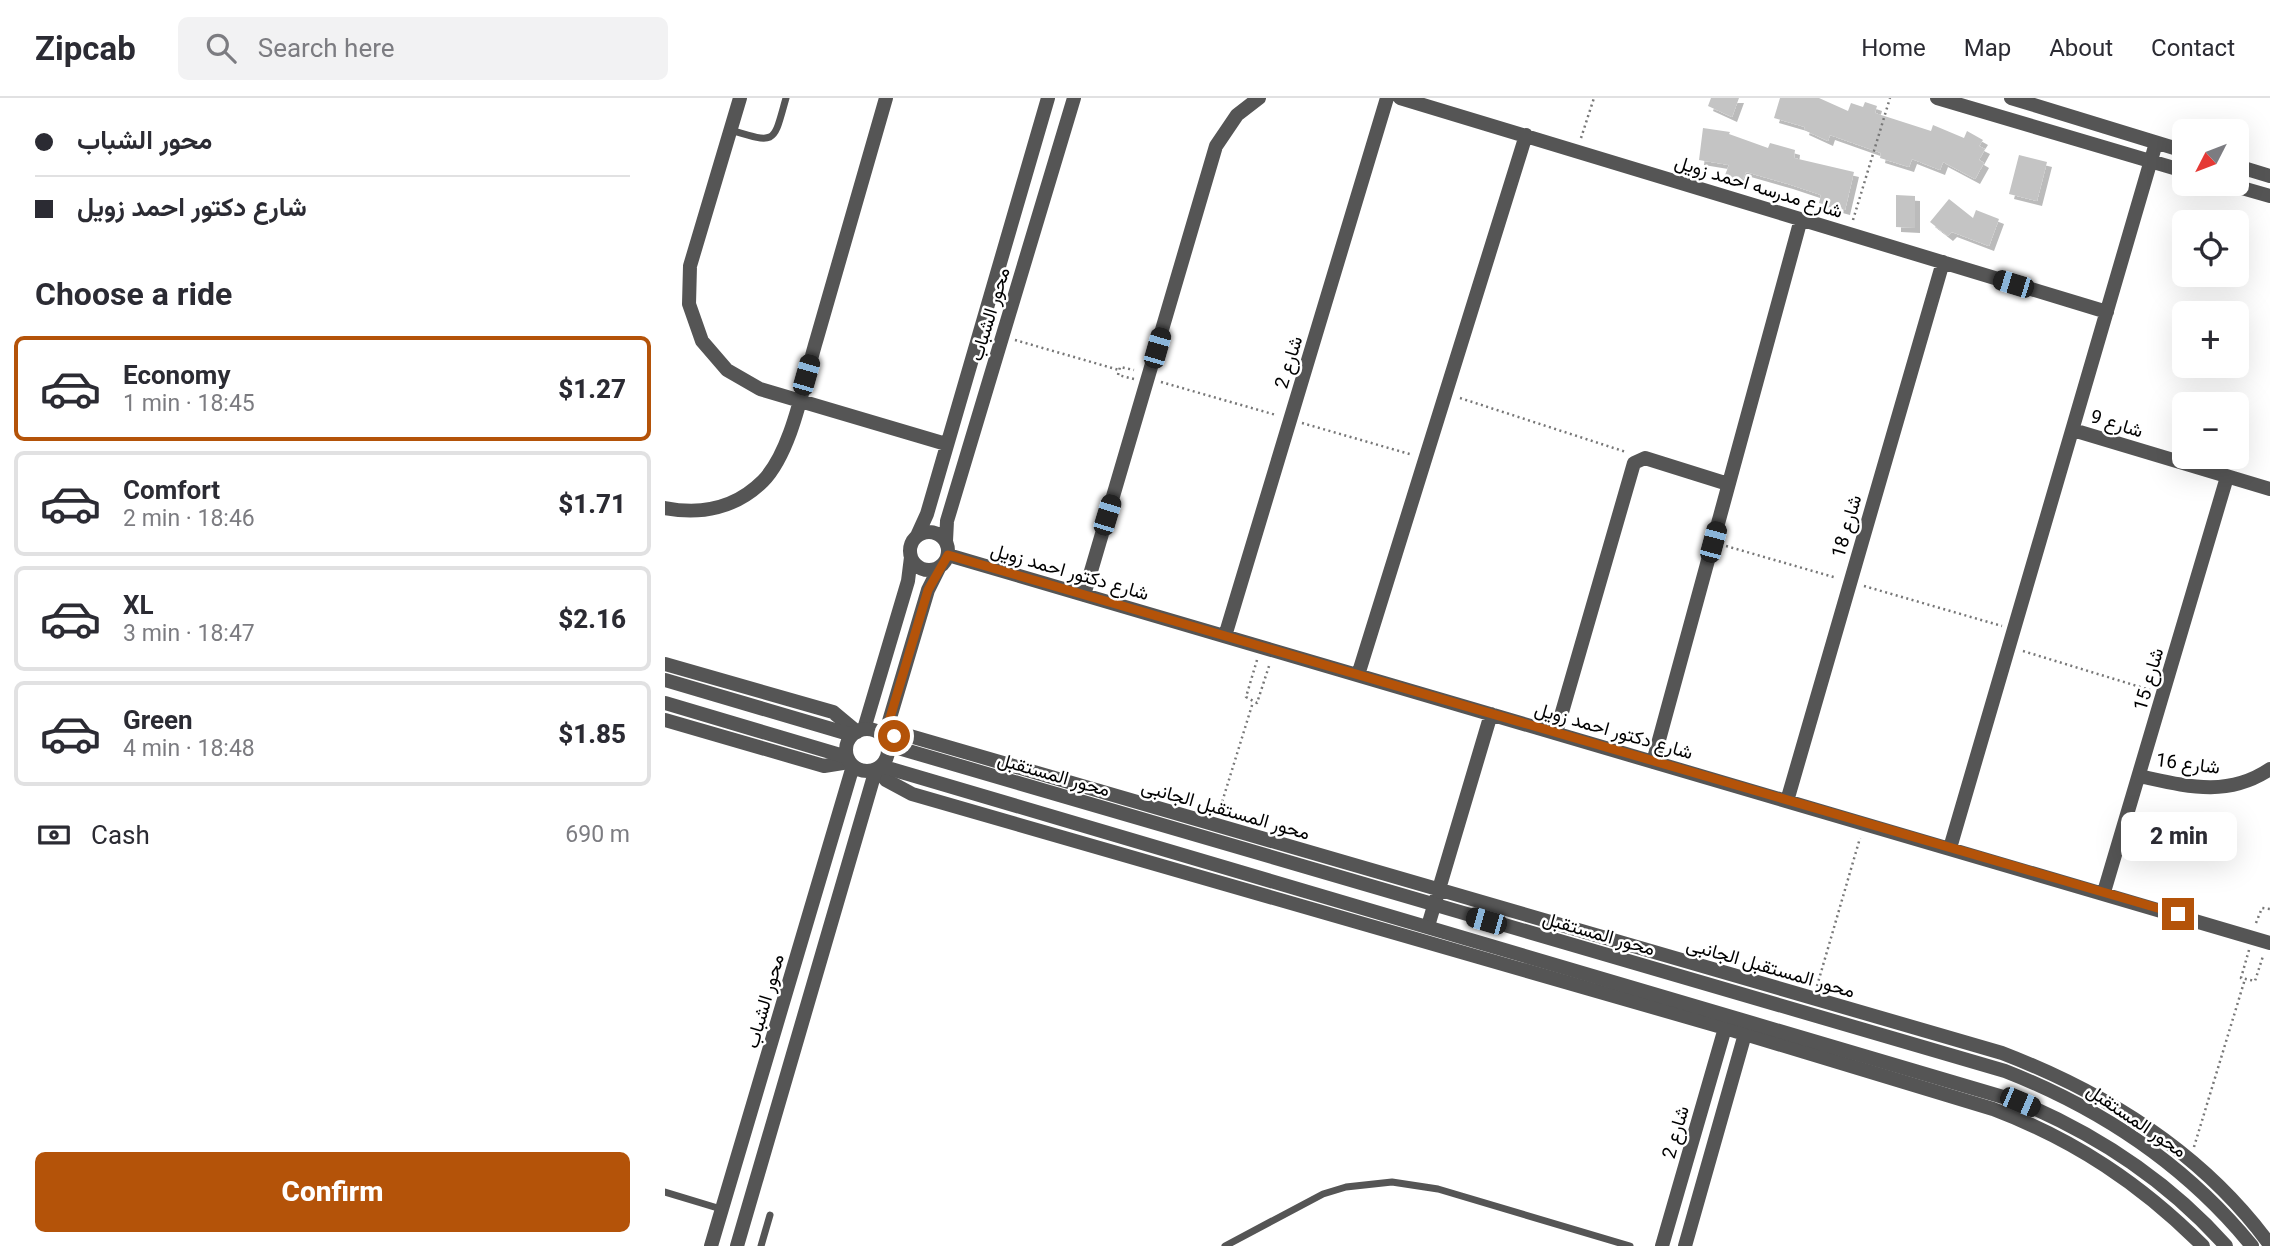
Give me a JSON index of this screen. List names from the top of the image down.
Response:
{
  "streets": {
    "street": [
      "شارع مدرسه احمد زويل",
      "محور الشباب",
      "شارع 2",
      "شارع 9",
      "شارع 18",
      "شارع دكتور احمد زويل",
      "شارع 15",
      "شارع 16",
      "محور المستقبل",
      "محور المستقبل الجانبى"
    ]
  },
  "crossings": [
    ["شارع مدرسه احمد زويل", "شارع 18"],
    ["محور الشباب", "شارع دكتور احمد زويل"],
    ["محور الشباب", "محور المستقبل"],
    ["محور الشباب", "محور المستقبل الجانبى"],
    ["شارع 2", "شارع دكتور احمد زويل"],
    ["شارع 9", "شارع 15"],
    ["شارع 18", "شارع دكتور احمد زويل"],
    ["شارع دكتور احمد زويل", "شارع 15"],
    ["شارع 15", "شارع 16"],
    ["محور المستقبل", "محور المستقبل الجانبى"]
  ],
  "north": "bottom left",
  "page": {
    "header": "Zipcab",
    "search": "Search here",
    "nav": [
      "Home",
      "Map",
      "About",
      "Contact"
    ],
    "banner": ["محور الشباب", "شارع دكتور احمد زويل"],
    "map_buttons": ["+", "−"],
    "heading": "Choose a ride",
    "list": [
      {
        "name": "Economy",
        "note": "1 min · 18:45",
        "value": "$1.27"
      },
      {
        "name": "Comfort",
        "note": "2 min · 18:46",
        "value": "$1.71"
      },
      {
        "name": "XL",
        "note": "3 min · 18:47",
        "value": "$2.16"
      },
      {
        "name": "Green",
        "note": "4 min · 18:48",
        "value": "$1.85"
      }
    ],
    "pay": ["Cash", "690 m"],
    "bubble": "2 min",
    "buttons": "Confirm"
  }
}
